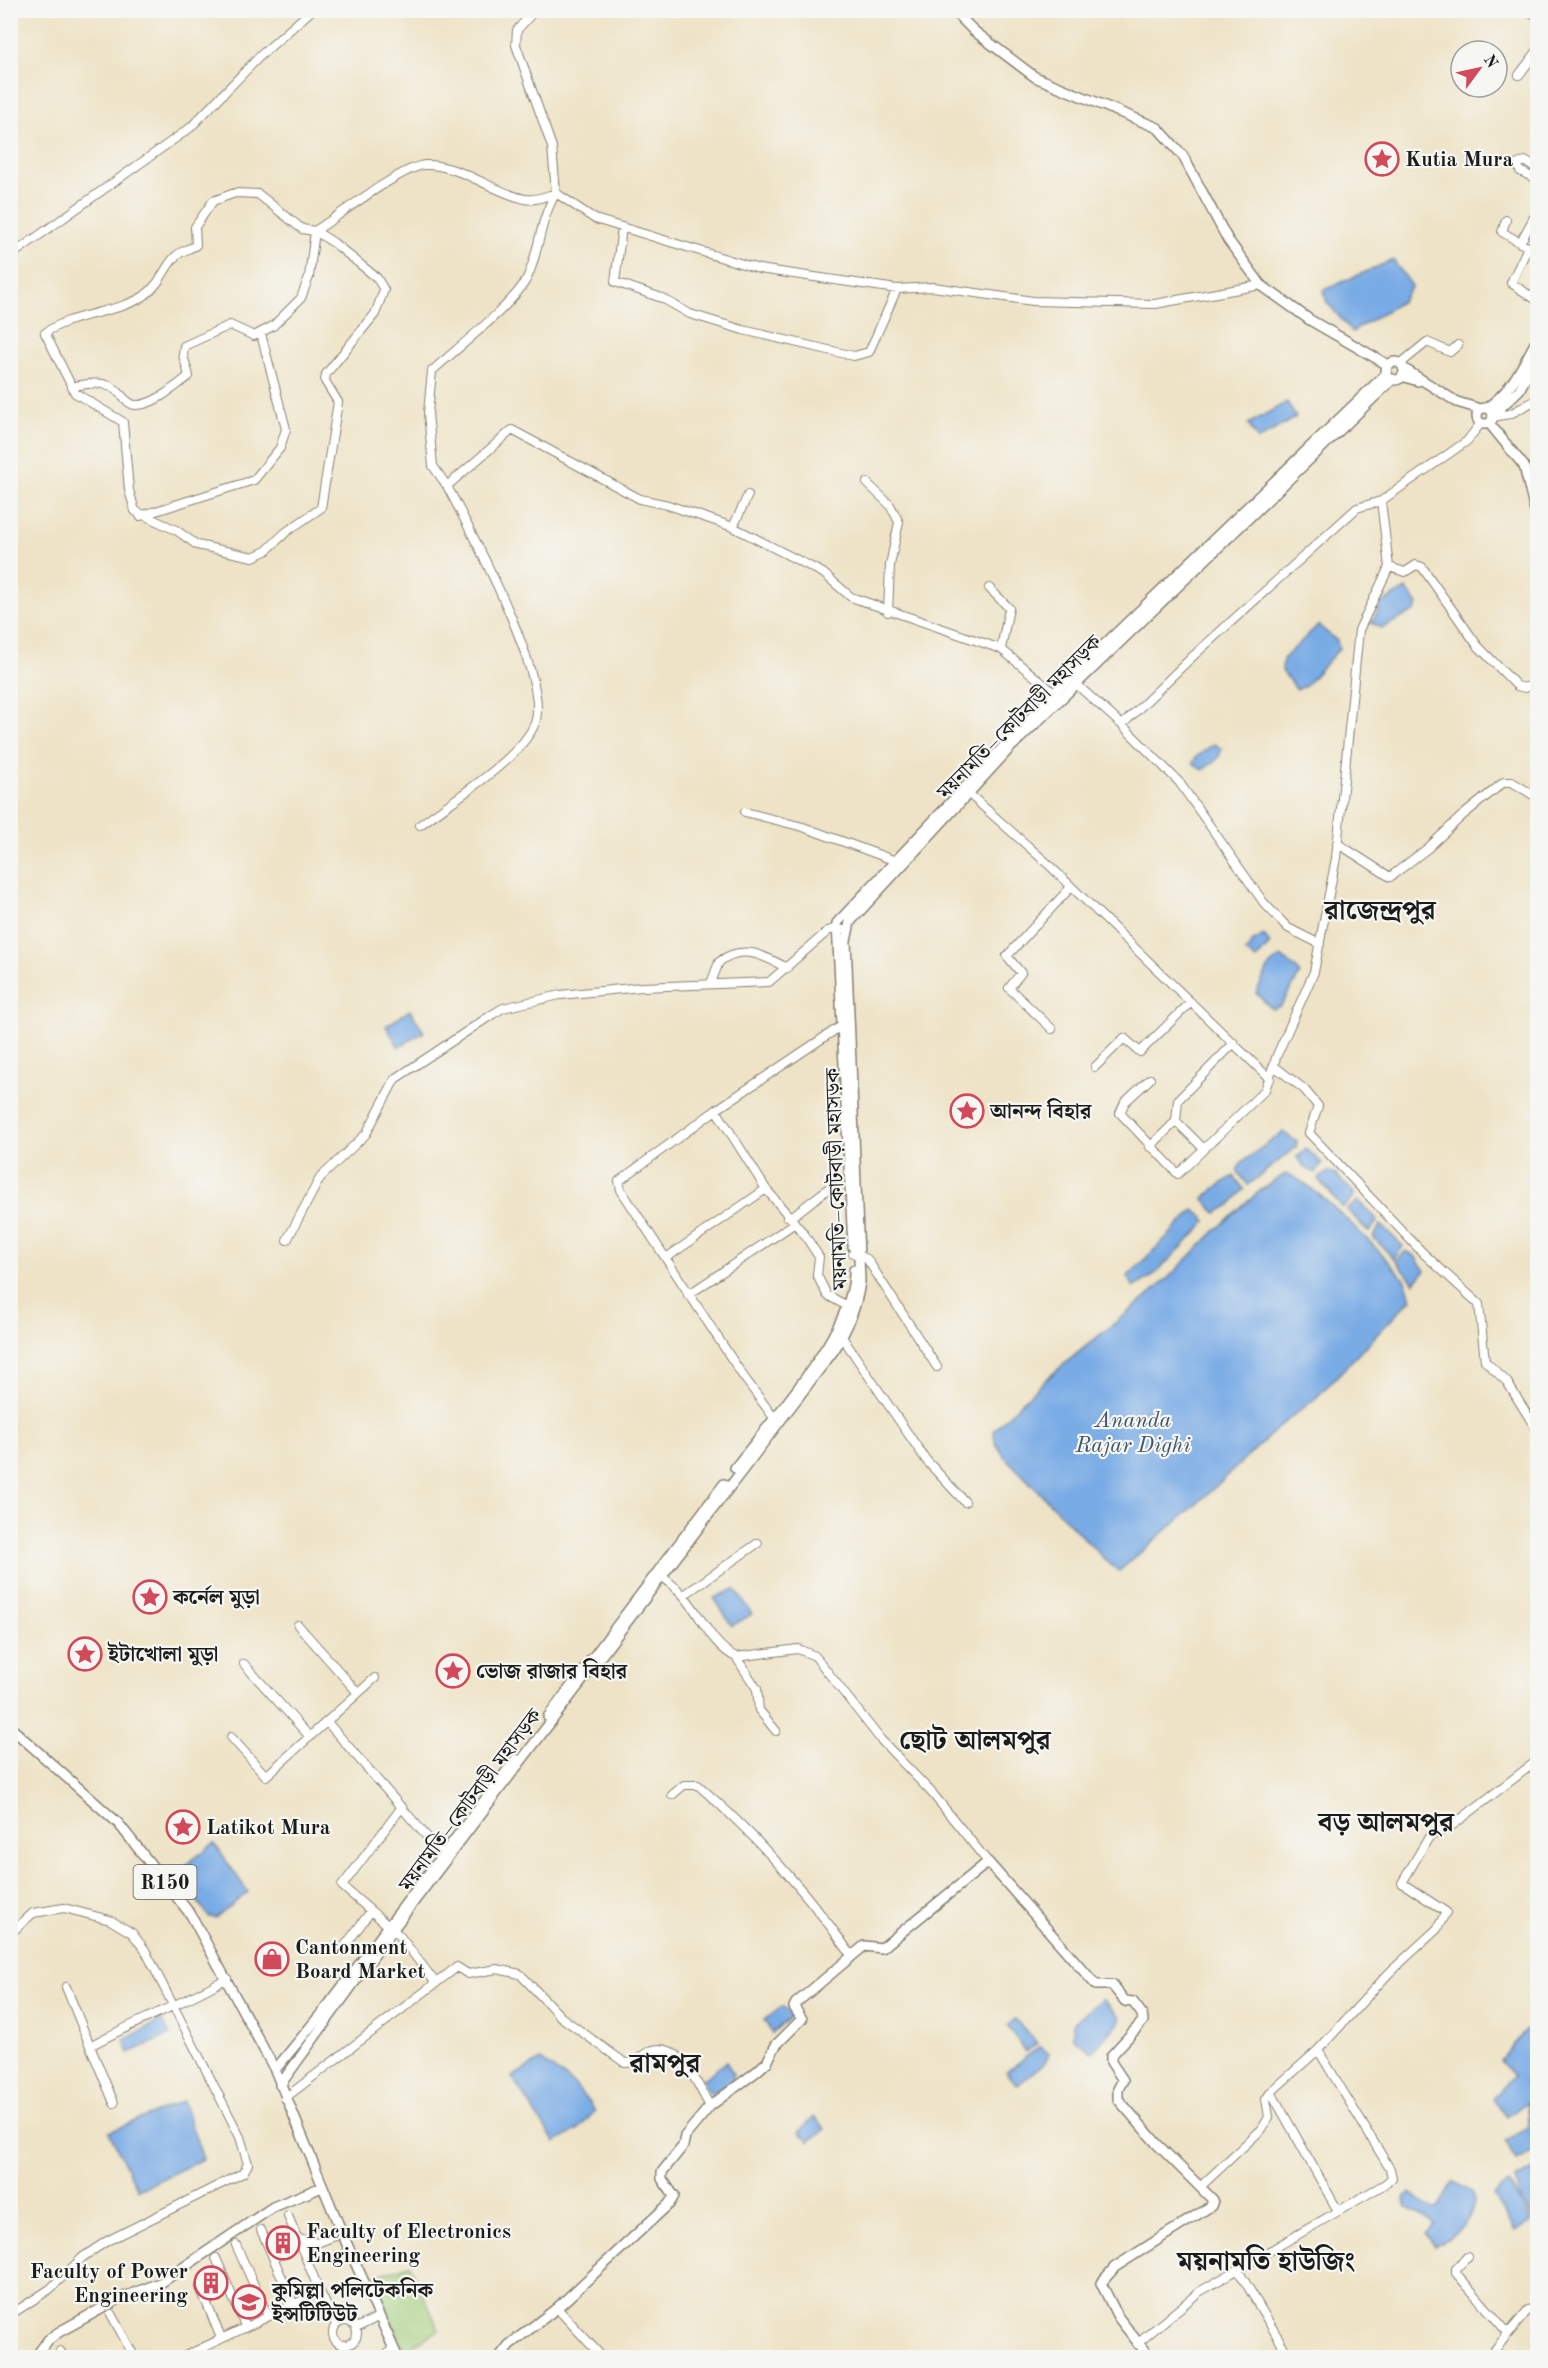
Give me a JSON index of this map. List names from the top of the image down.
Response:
{
  "streets": {
    "main road": ["ময়নামতি–কোটবাড়ী মহাসড়ক", "R150"]
  },
  "crossings": [
    ["ময়নামতি–কোটবাড়ী মহাসড়ক", "R150"]
  ],
  "districts": [
    "রাজেন্দ্রপুর",
    "ছোট আলমপুর",
    "বড় আলমপুর",
    "রামপুর",
    "ময়নামতি হাউজিং"
  ],
  "water": ["Ananda Rajar Dighi"],
  "places": {
    "place": [
      "Kutia Mura",
      "আনন্দ বিহার",
      "কর্নেল মুড়া",
      "ইটাখোলা মুড়া",
      "ভোজ রাজার বিহার",
      "Latikot Mura"
    ],
    "shop": ["Cantonment Board Market"],
    "building": ["Faculty of Electronics Engineering", "Faculty of Power Engineering"],
    "school or university": ["কুমিল্লা পলিটেকনিক ইন্সটিটিউট"]
  },
  "north": "top right"
}
